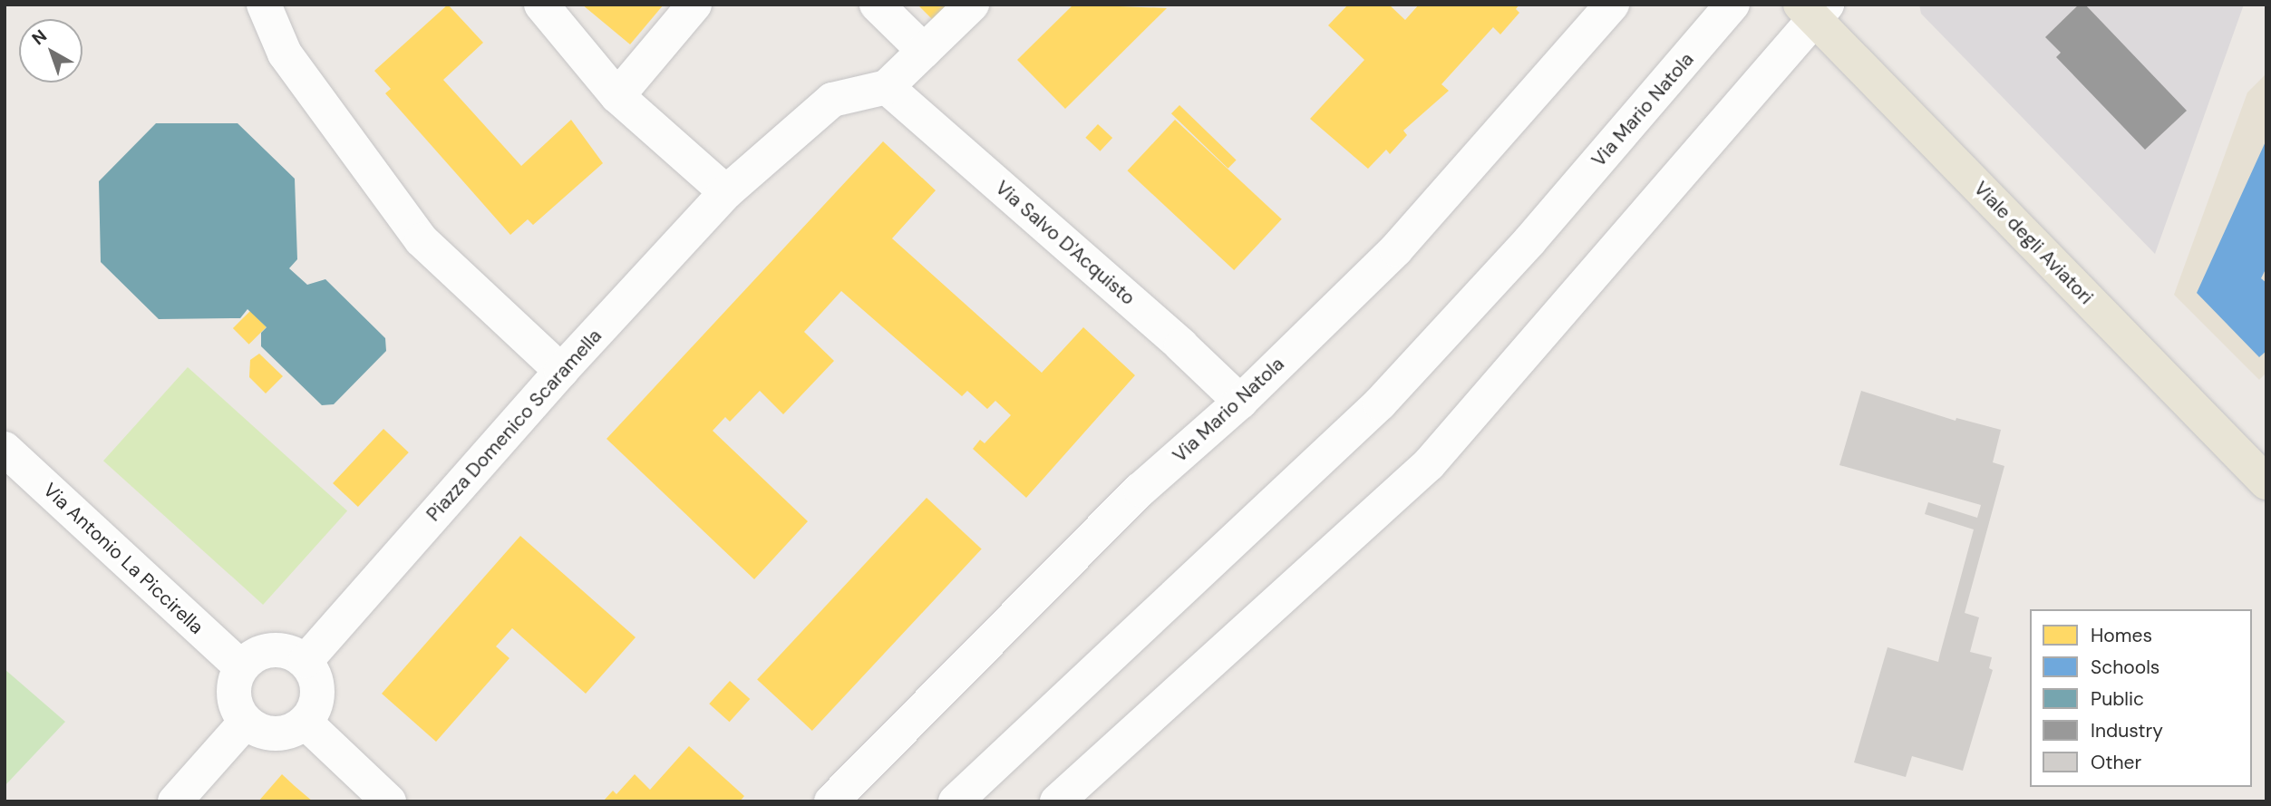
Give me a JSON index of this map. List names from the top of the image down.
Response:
{
  "streets": {
    "main road": ["Viale degli Aviatori"],
    "street": [
      "Via Mario Natola",
      "Via Salvo D'Acquisto",
      "Piazza Domenico Scaramella",
      "Via Antonio La Piccirella"
    ]
  },
  "crossings": [
    ["Via Mario Natola", "Via Salvo D'Acquisto"],
    ["Via Salvo D'Acquisto", "Piazza Domenico Scaramella"],
    ["Piazza Domenico Scaramella", "Via Antonio La Piccirella"]
  ],
  "legend": [
    "Homes",
    "Schools",
    "Public",
    "Industry",
    "Other"
  ],
  "north": "top left"
}
